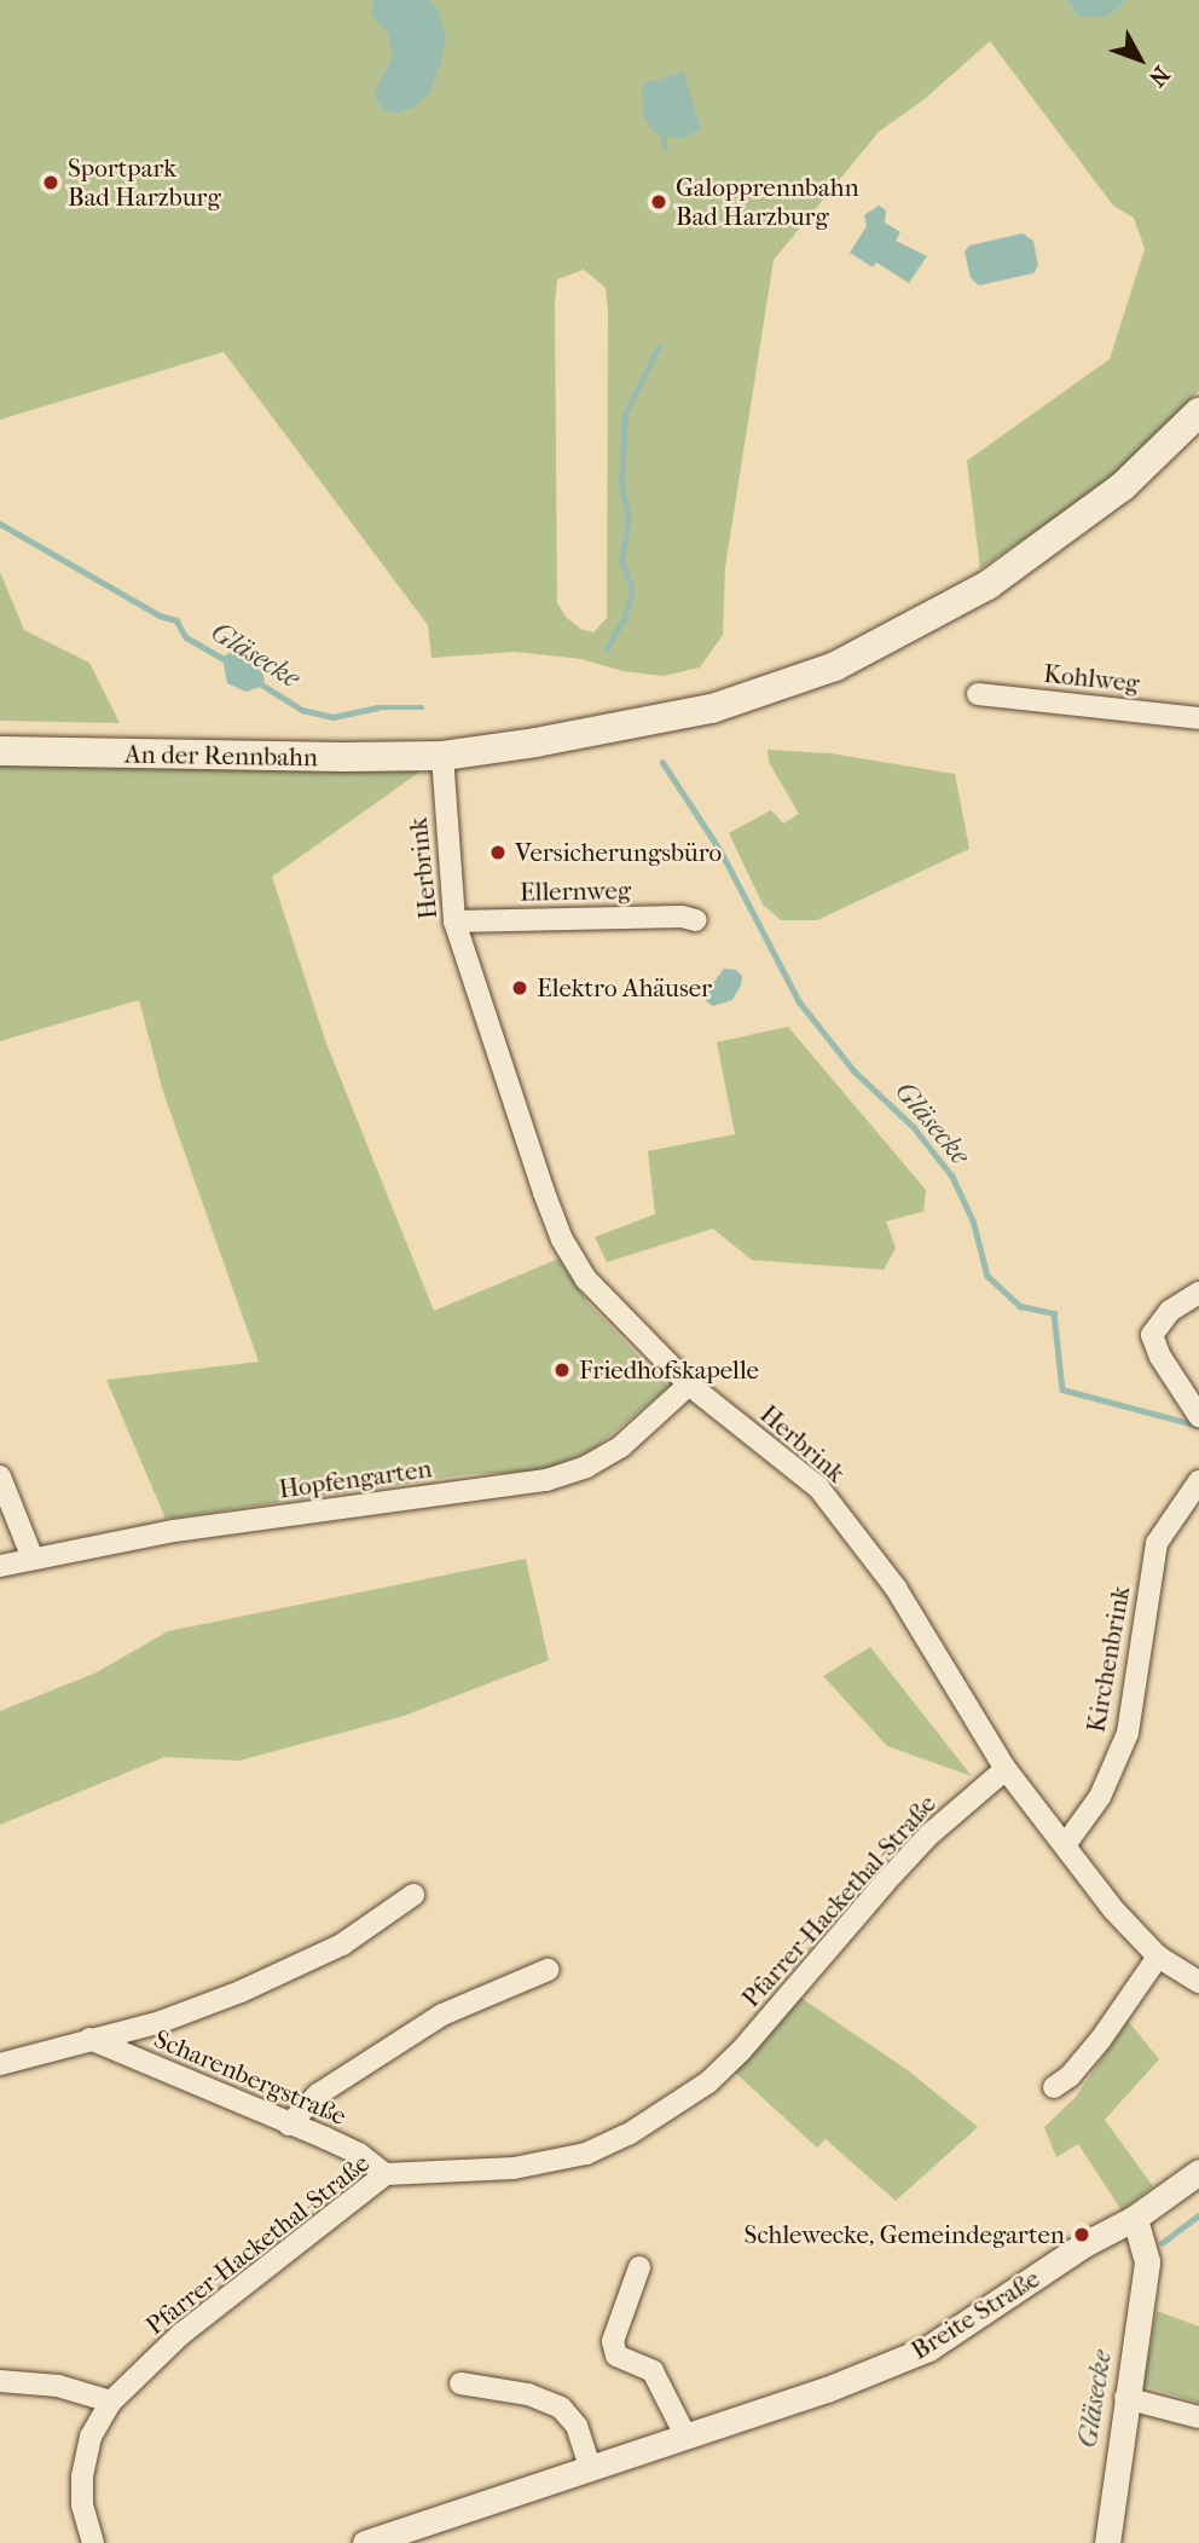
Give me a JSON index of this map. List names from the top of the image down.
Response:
{
  "streets": {
    "main road": ["An der Rennbahn"],
    "street": [
      "Kohlweg",
      "Herbrink",
      "Ellernweg",
      "Hopfengarten",
      "Kirchenbrink",
      "Pfarrer-Hackethal-Straße",
      "Scharenbergstraße",
      "Breite Straße"
    ]
  },
  "crossings": [
    ["An der Rennbahn", "Herbrink"],
    ["Herbrink", "Ellernweg"],
    ["Herbrink", "Hopfengarten"],
    ["Herbrink", "Kirchenbrink"],
    ["Herbrink", "Pfarrer-Hackethal-Straße"],
    ["Pfarrer-Hackethal-Straße", "Scharenbergstraße"]
  ],
  "water": ["Gläsecke"],
  "places": [
    "Sportpark Bad Harzburg",
    "Galopprennbahn Bad Harzburg",
    "Versicherungsbüro",
    "Elektro Ahäuser",
    "Friedhofskapelle",
    "Schlewecke, Gemeindegarten"
  ],
  "north": "bottom right"
}
